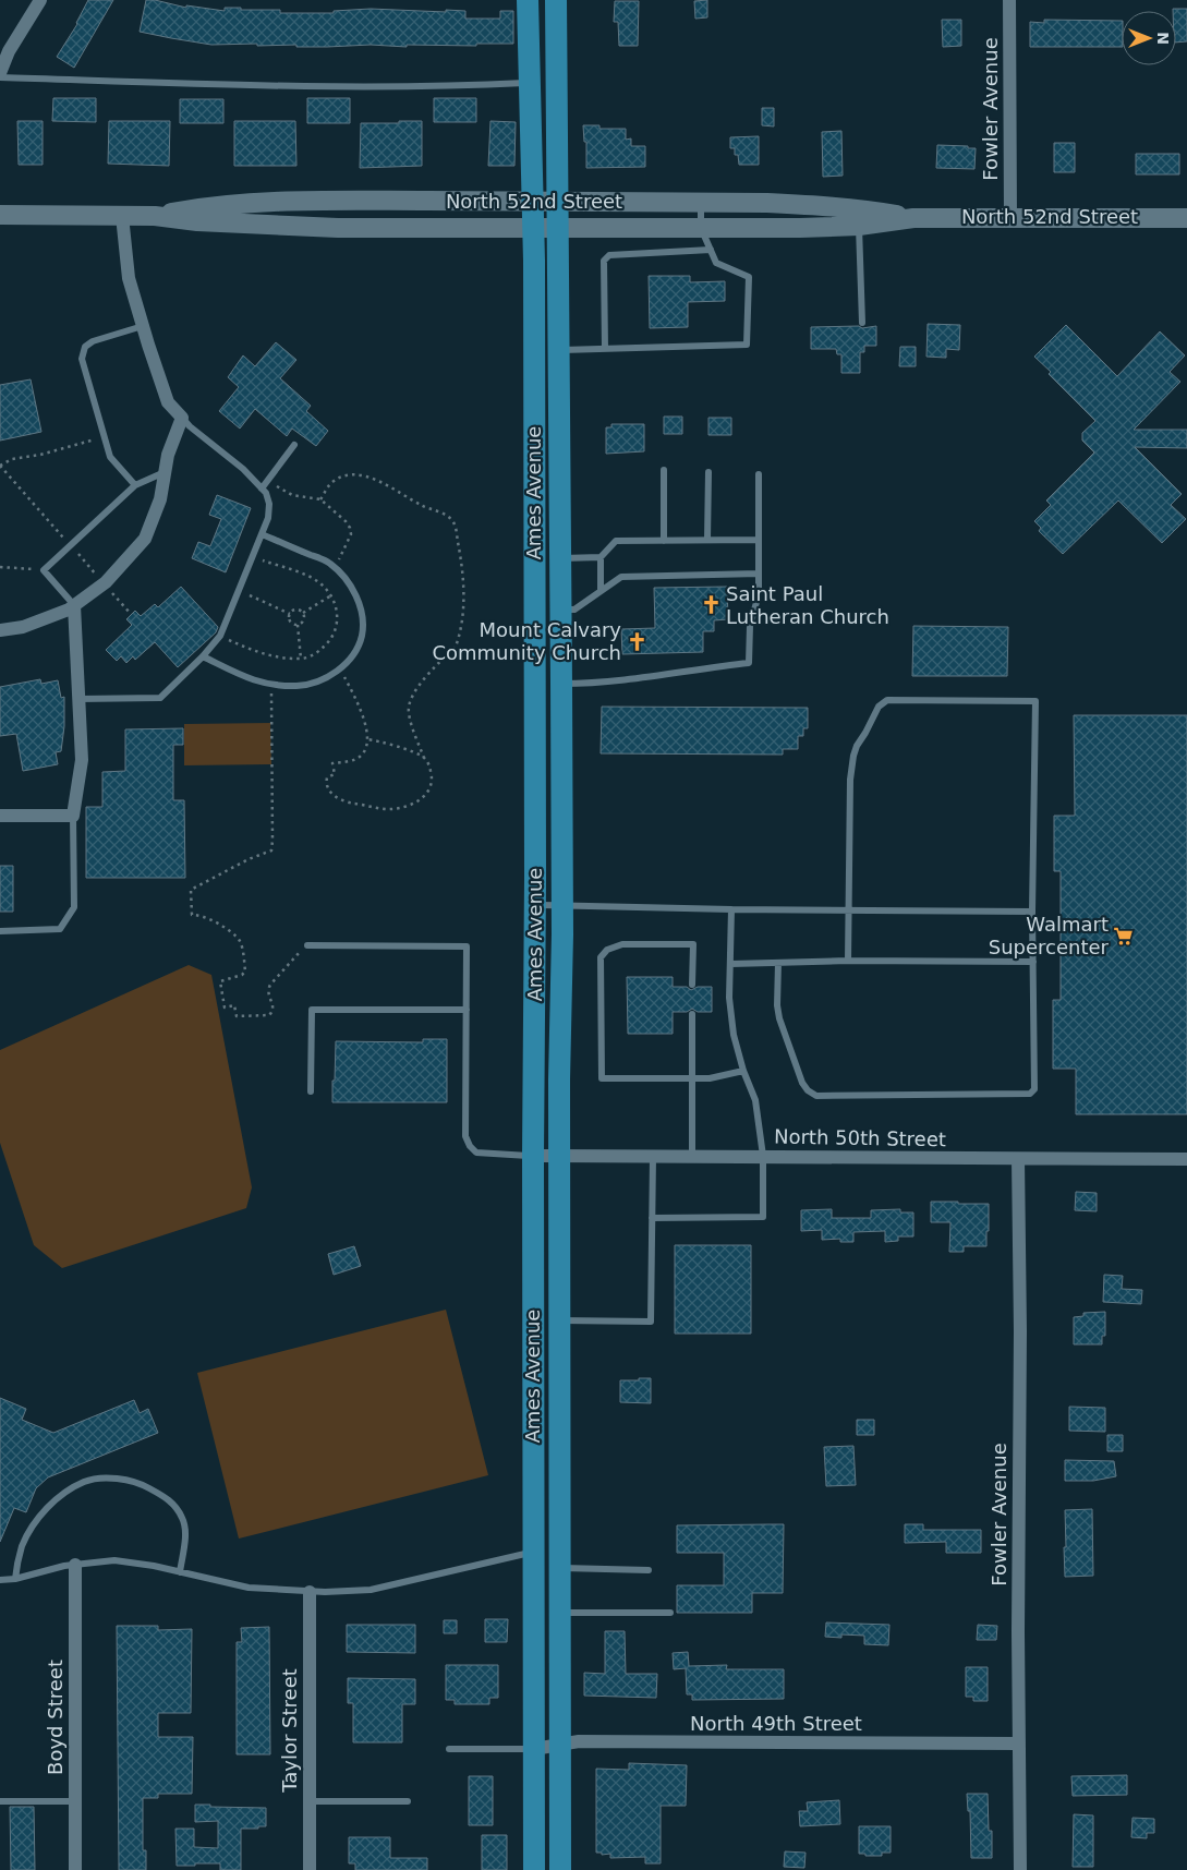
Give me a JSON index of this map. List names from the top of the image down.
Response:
{
  "streets": {
    "main road": ["North 52nd Street", "Ames Avenue"],
    "street": [
      "Fowler Avenue",
      "North 50th Street",
      "Boyd Street",
      "North 49th Street",
      "Taylor Street"
    ]
  },
  "crossings": [
    ["Fowler Avenue", "North 52nd Street"],
    ["Fowler Avenue", "North 50th Street"],
    ["Fowler Avenue", "North 49th Street"],
    ["North 52nd Street", "Ames Avenue"],
    ["Ames Avenue", "North 50th Street"],
    ["Ames Avenue", "North 49th Street"]
  ],
  "places": {
    "church": ["Saint Paul Lutheran Church", "Mount Calvary Community Church"],
    "supermarket": ["Walmart Supercenter"]
  },
  "north": "right"
}
